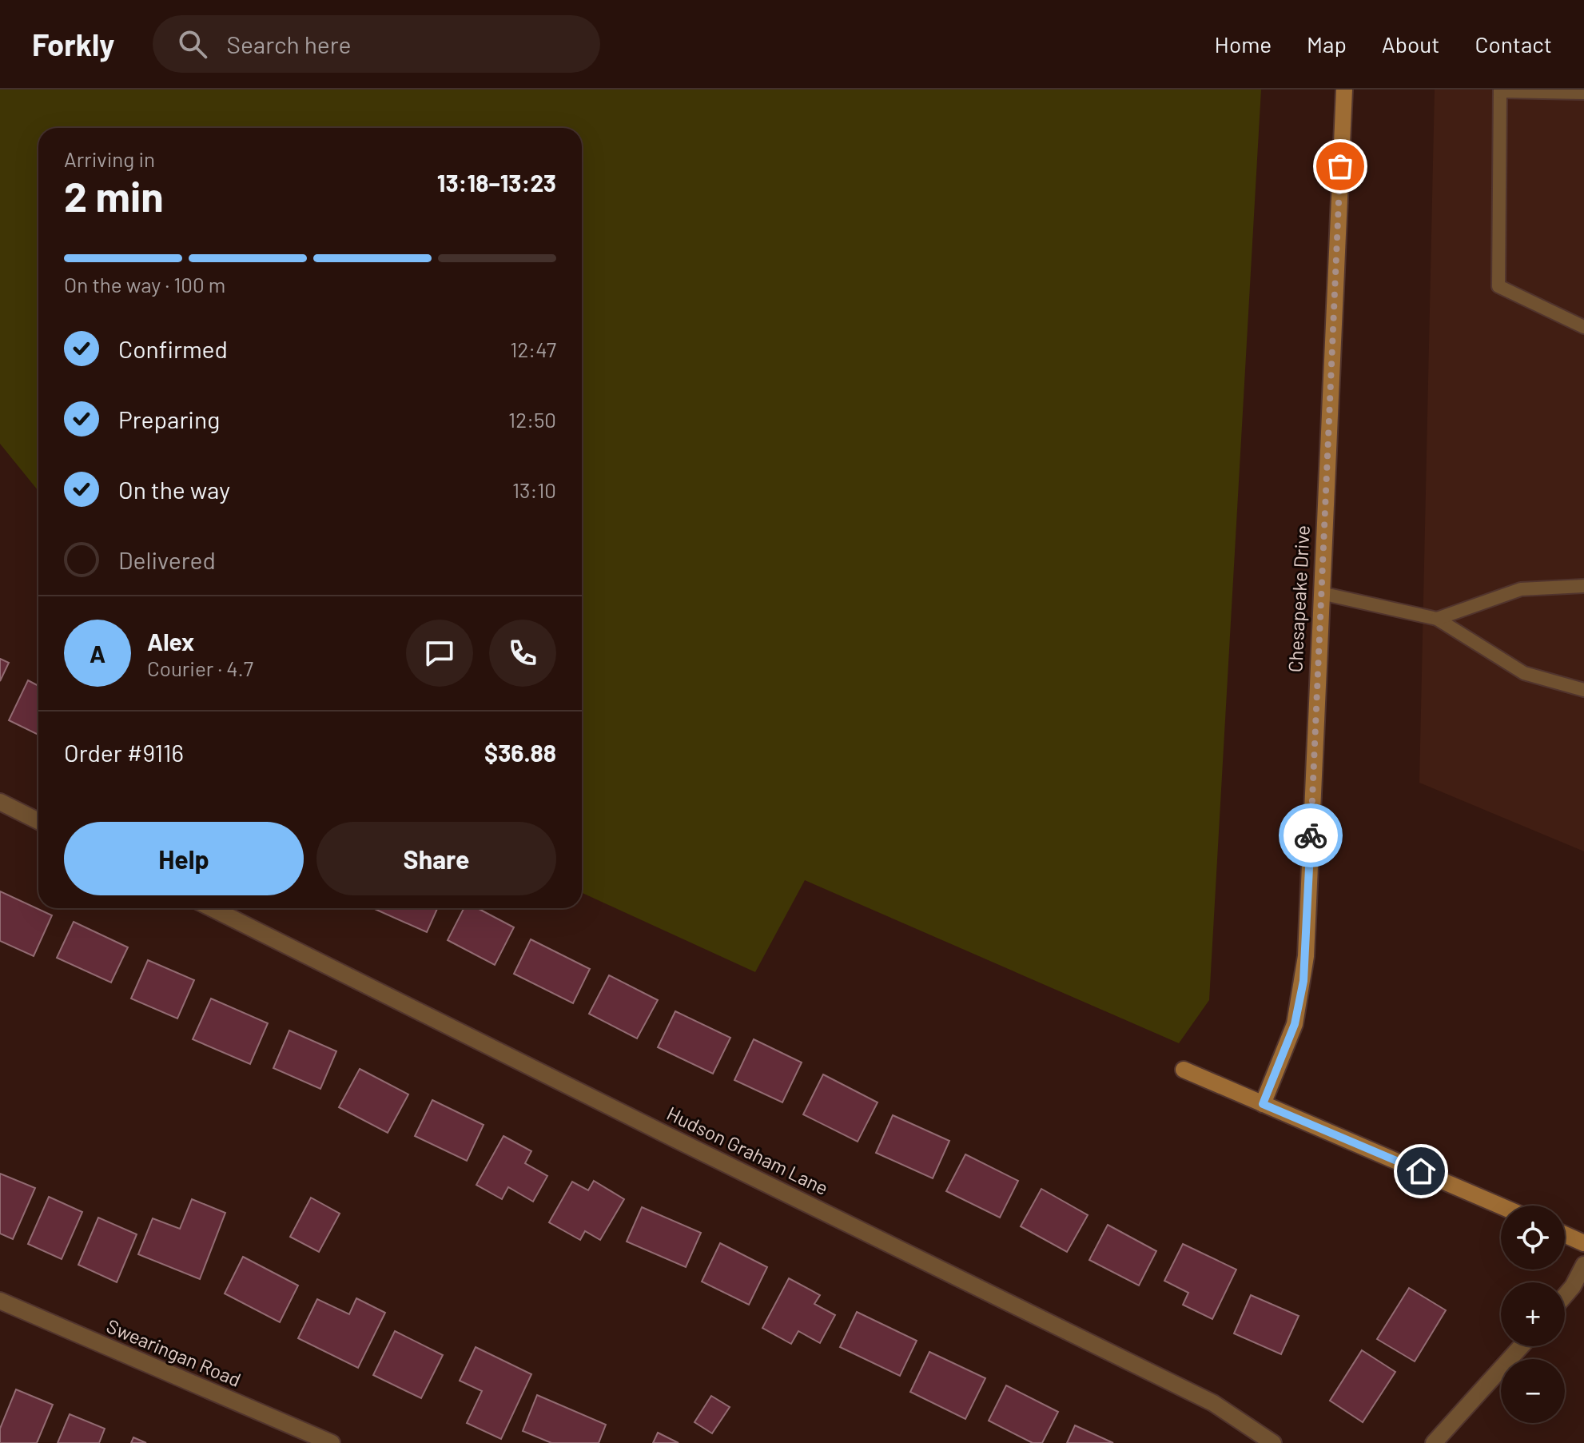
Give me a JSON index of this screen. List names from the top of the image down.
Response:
{
  "streets": {
    "street": ["Chesapeake Drive", "Hudson Graham Lane", "Swearingan Road"]
  },
  "page": {
    "header": "Forkly",
    "search": "Search here",
    "nav": [
      "Home",
      "Map",
      "About",
      "Contact"
    ],
    "heading": ["2 min", "Arriving in", "13:18–13:23"],
    "panel": [
      "Alex",
      "Courier · 4.7",
      "Order #9116",
      "$36.88"
    ],
    "bar": "On the way · 100 m",
    "list": [
      ["Confirmed", "12:47"],
      ["Preparing", "12:50"],
      ["On the way", "13:10"],
      "Delivered"
    ],
    "round": "A",
    "buttons": ["Help", "Share"],
    "map_buttons": ["+", "−"]
  }
}
